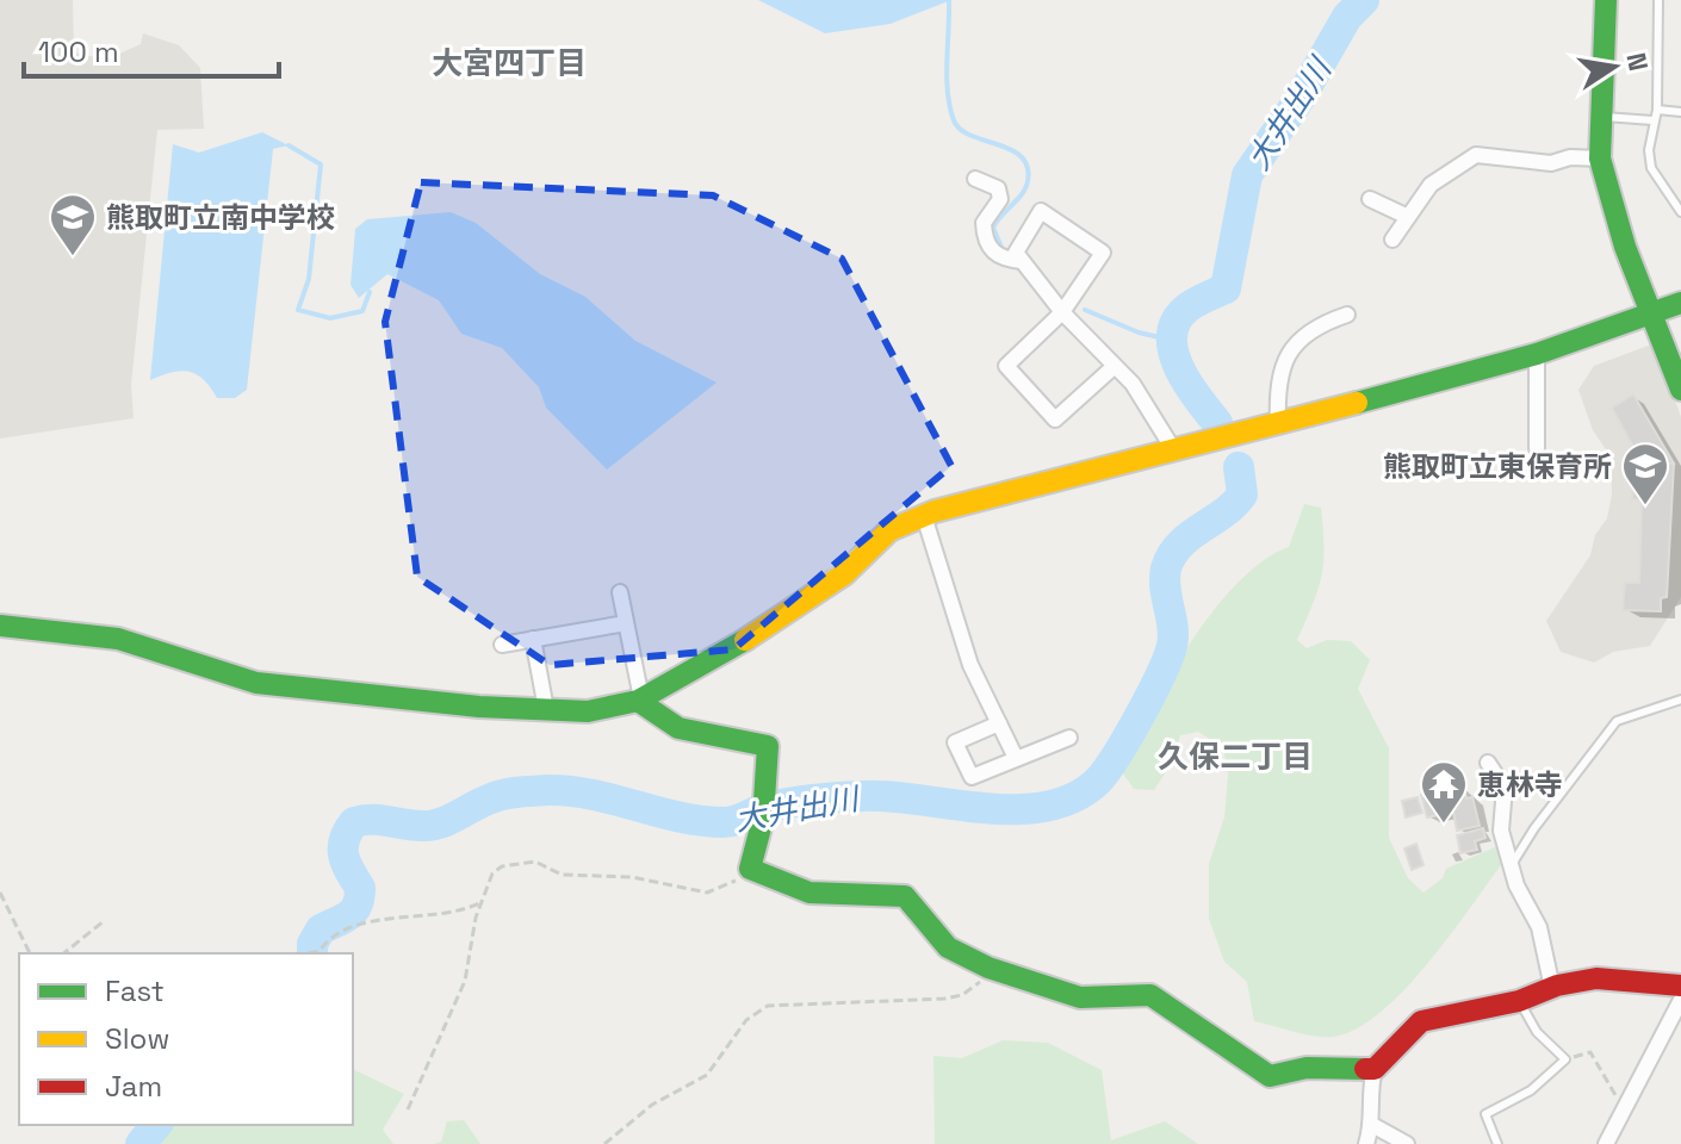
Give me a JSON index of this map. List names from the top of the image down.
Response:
{
  "districts": ["大宮四丁目", "久保二丁目"],
  "water": ["大井出川"],
  "places": {
    "school or university": ["熊取町立南中学校", "熊取町立東保育所"],
    "temple": ["恵林寺"]
  },
  "legend": ["Fast", "Slow", "Jam"],
  "scale_bar": "100 m",
  "north": "right"
}
